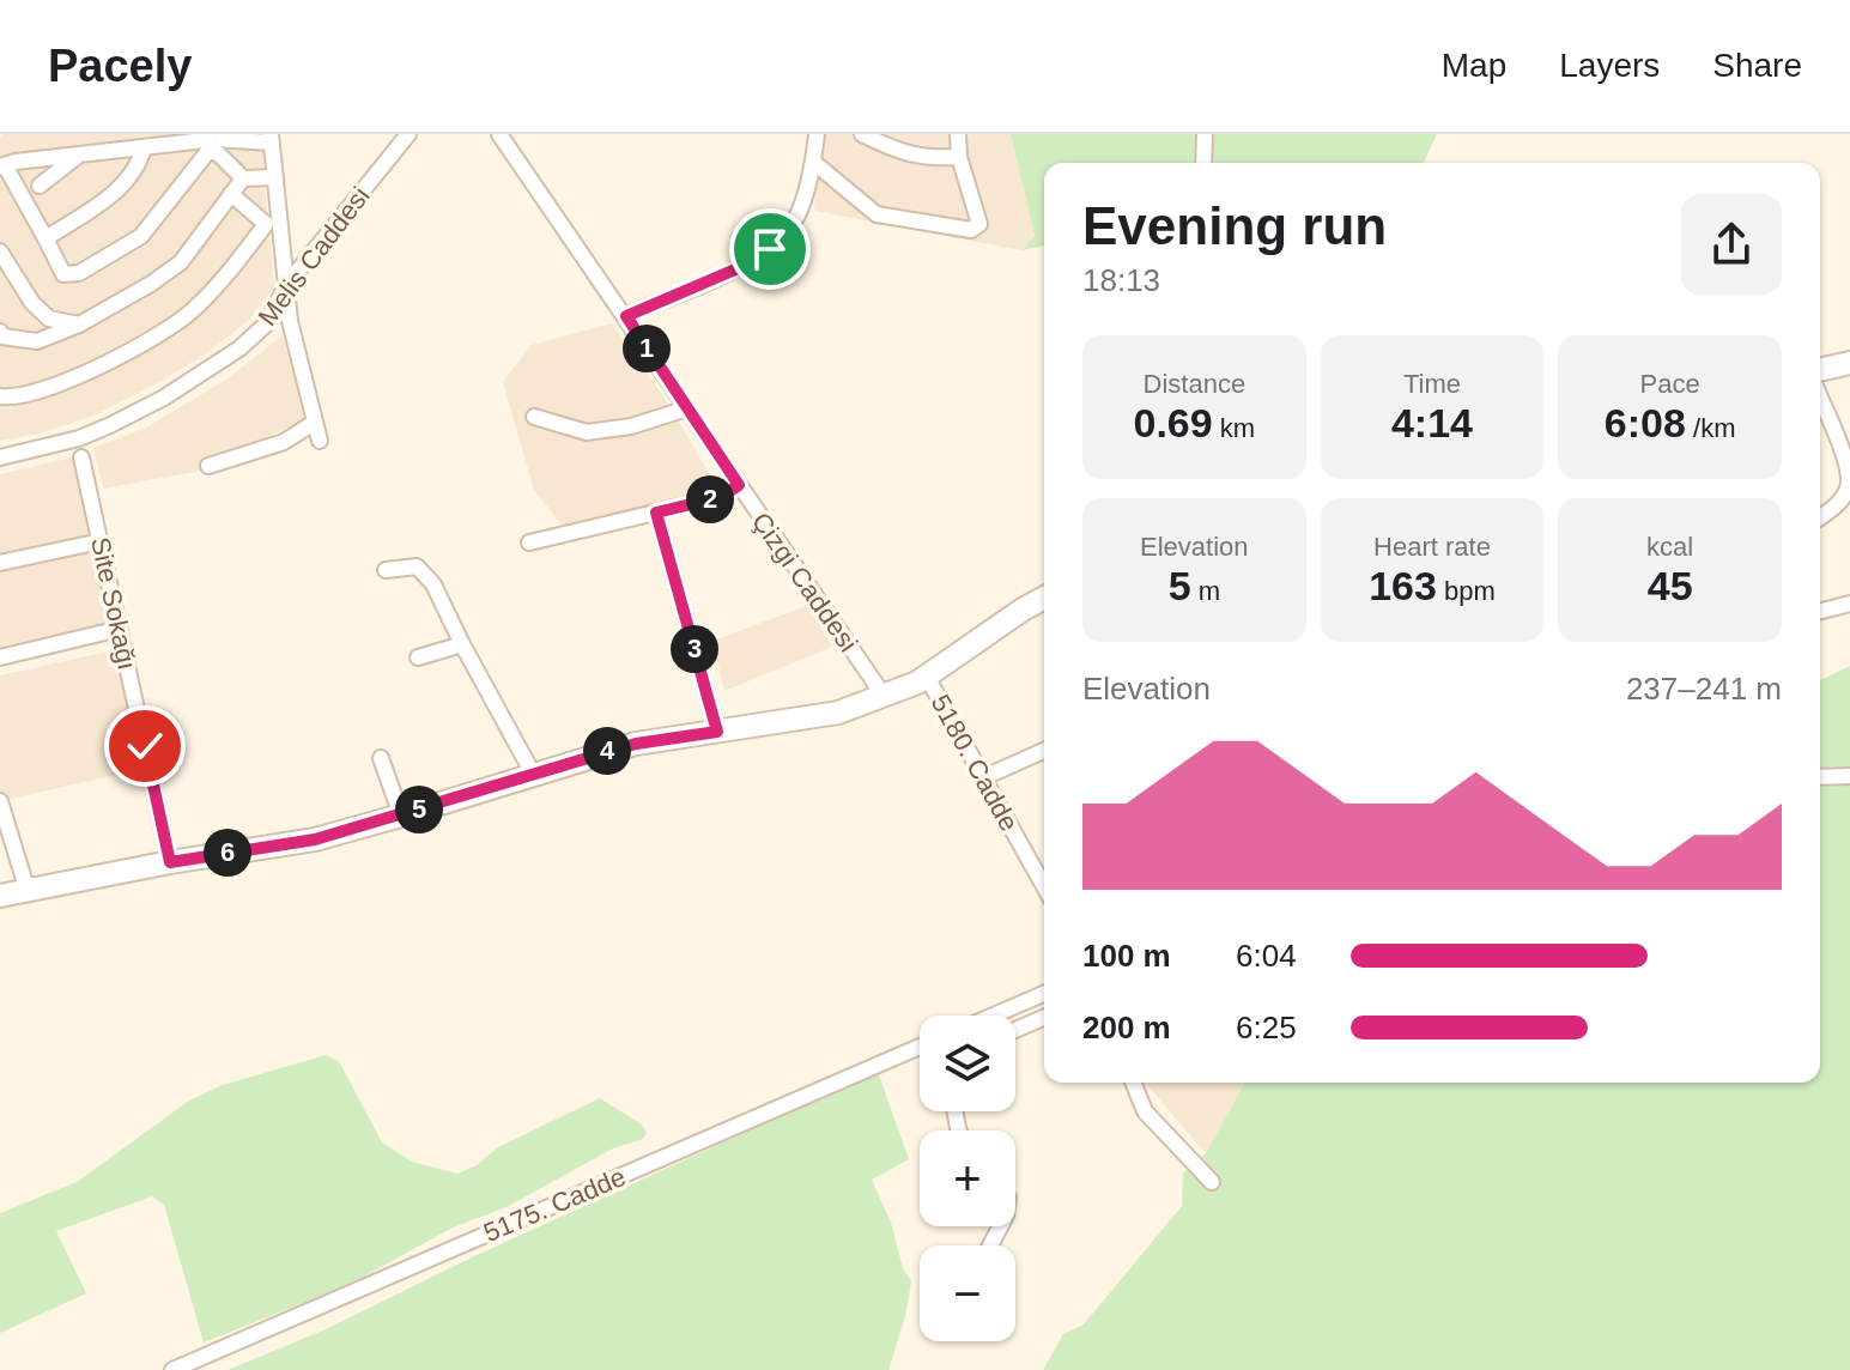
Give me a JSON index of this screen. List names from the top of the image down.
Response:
{
  "streets": {
    "street": [
      "Melis Caddesi",
      "Çizgi Caddesi",
      "Site Sokağı",
      "5180. Cadde",
      "5175. Cadde"
    ]
  },
  "page": {
    "header": "Pacely",
    "nav": ["Map", "Layers", "Share"],
    "heading": ["Evening run", "18:13"],
    "pins": [
      "1",
      "2",
      "3",
      "4",
      "5",
      "6"
    ],
    "stats": [
      ["Distance", "0.69 km"],
      ["Time", "4:14"],
      ["Pace", "6:08 /km"],
      ["Elevation", "5 m"],
      ["Heart rate", "163 bpm"],
      ["kcal", "45"]
    ],
    "chart": ["Elevation", "237–241 m"],
    "list": [
      {
        "name": "100 m",
        "note": "6:04"
      },
      {
        "name": "200 m",
        "note": "6:25"
      }
    ],
    "map_buttons": ["+", "−"]
  }
}
